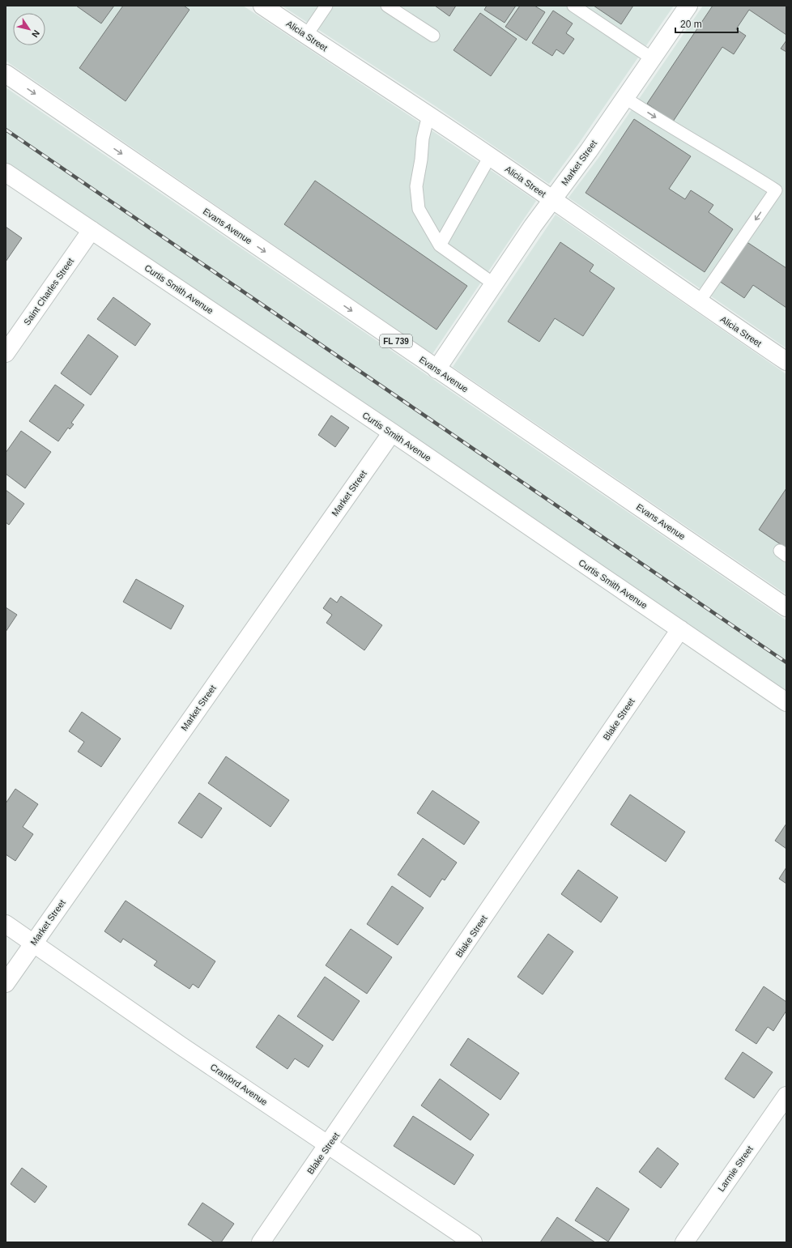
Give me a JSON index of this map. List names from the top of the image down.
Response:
{
  "streets": {
    "street": [
      "Alicia Street",
      "Market Street",
      "Evans Avenue",
      "Curtis Smith Avenue",
      "Saint Charles Street",
      "FL 739",
      "Blake Street",
      "Cranford Avenue",
      "Larmie Street"
    ]
  },
  "crossings": [
    ["Alicia Street", "Market Street"],
    ["Market Street", "Evans Avenue"],
    ["Market Street", "Curtis Smith Avenue"],
    ["Market Street", "Cranford Avenue"],
    ["Curtis Smith Avenue", "Saint Charles Street"],
    ["Curtis Smith Avenue", "Blake Street"],
    ["Blake Street", "Cranford Avenue"]
  ],
  "one_way": ["Evans Avenue"],
  "scale_bar": "20 m",
  "north": "bottom right"
}
